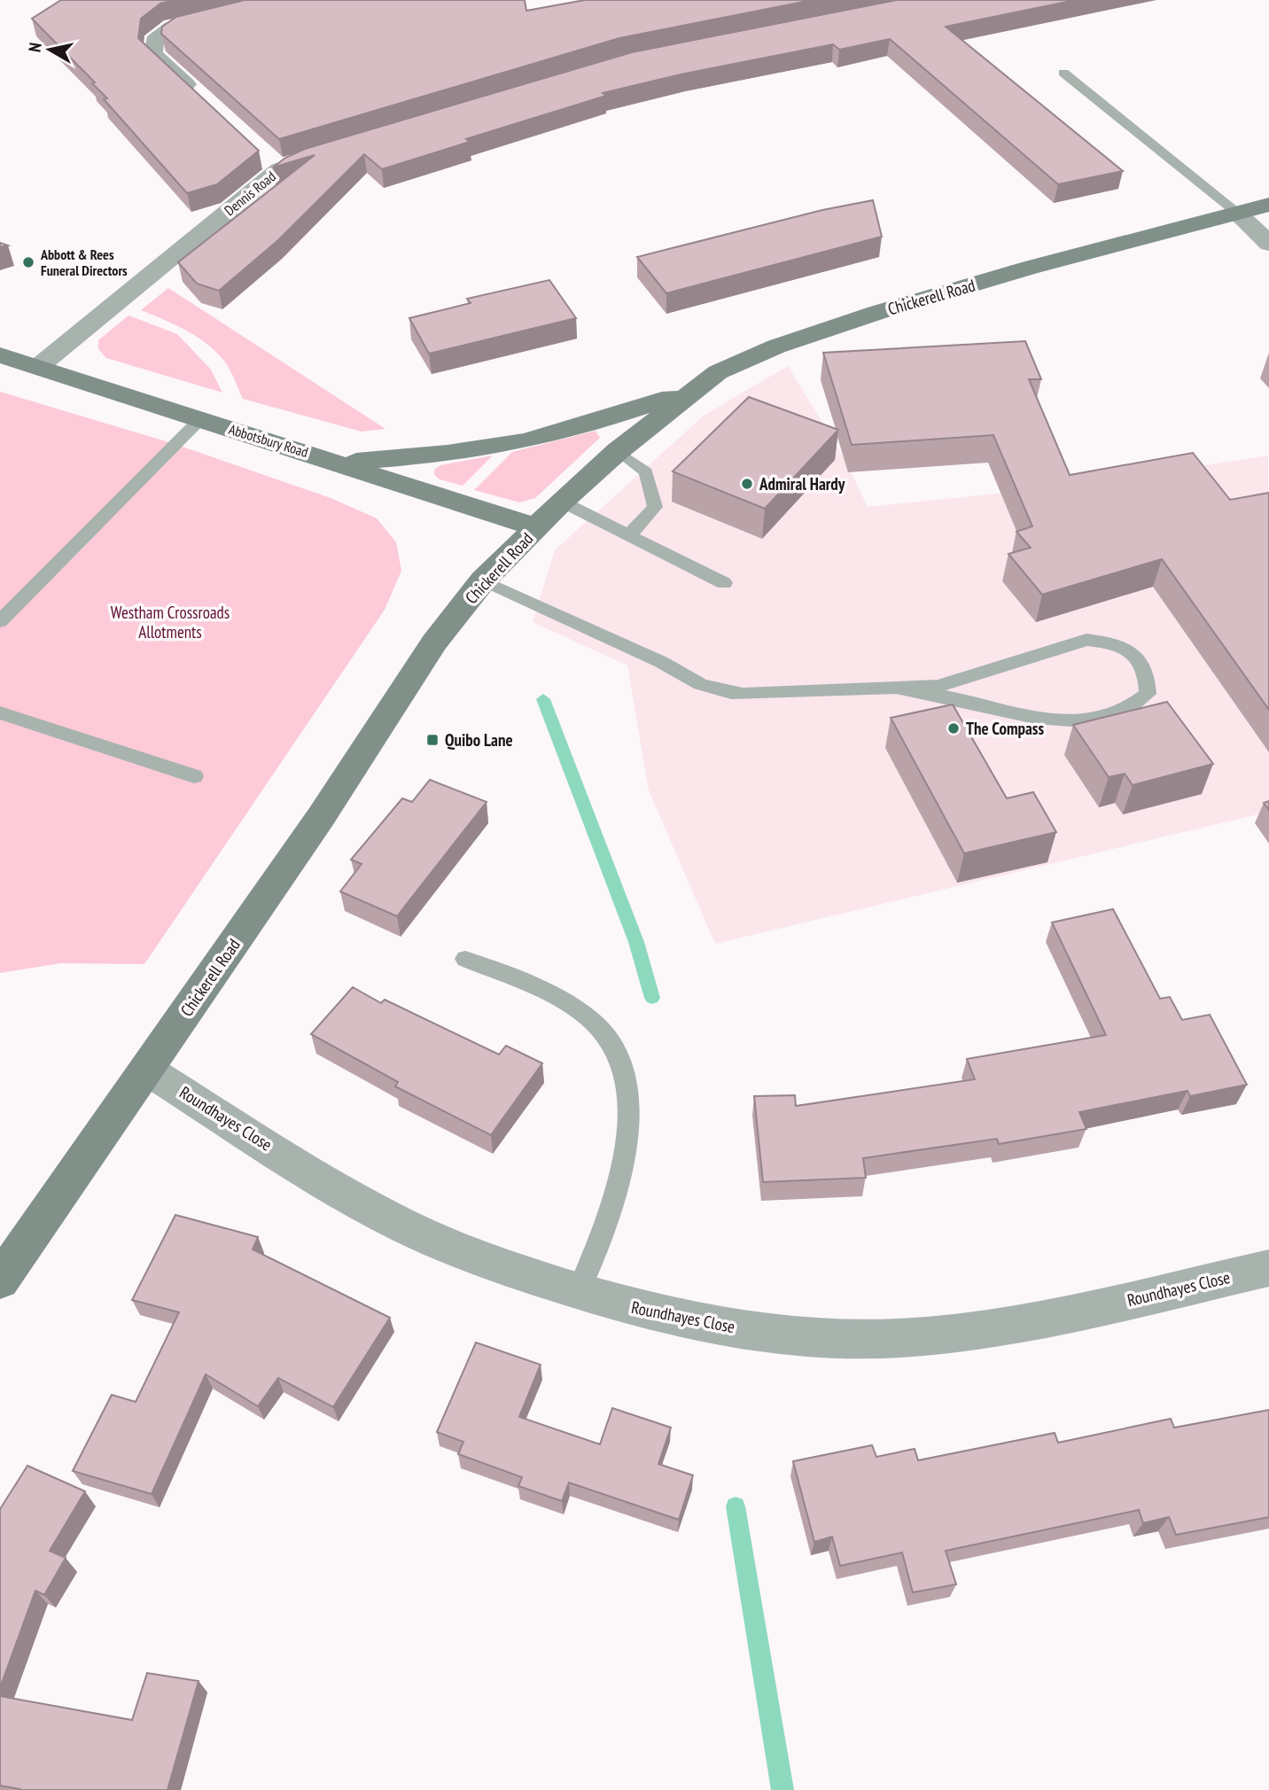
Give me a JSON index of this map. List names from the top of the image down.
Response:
{
  "streets": {
    "main road": ["Chickerell Road", "Abbotsbury Road"],
    "street": ["Dennis Road", "Roundhayes Close"]
  },
  "crossings": [
    ["Dennis Road", "Abbotsbury Road"],
    ["Chickerell Road", "Abbotsbury Road"],
    ["Chickerell Road", "Roundhayes Close"]
  ],
  "parks": ["Westham Crossroads Allotments"],
  "places": {
    "other": ["Abbott & Rees Funeral Directors", "Admiral Hardy", "The Compass"],
    "transit": ["Quibo Lane"]
  },
  "north": "left"
}
